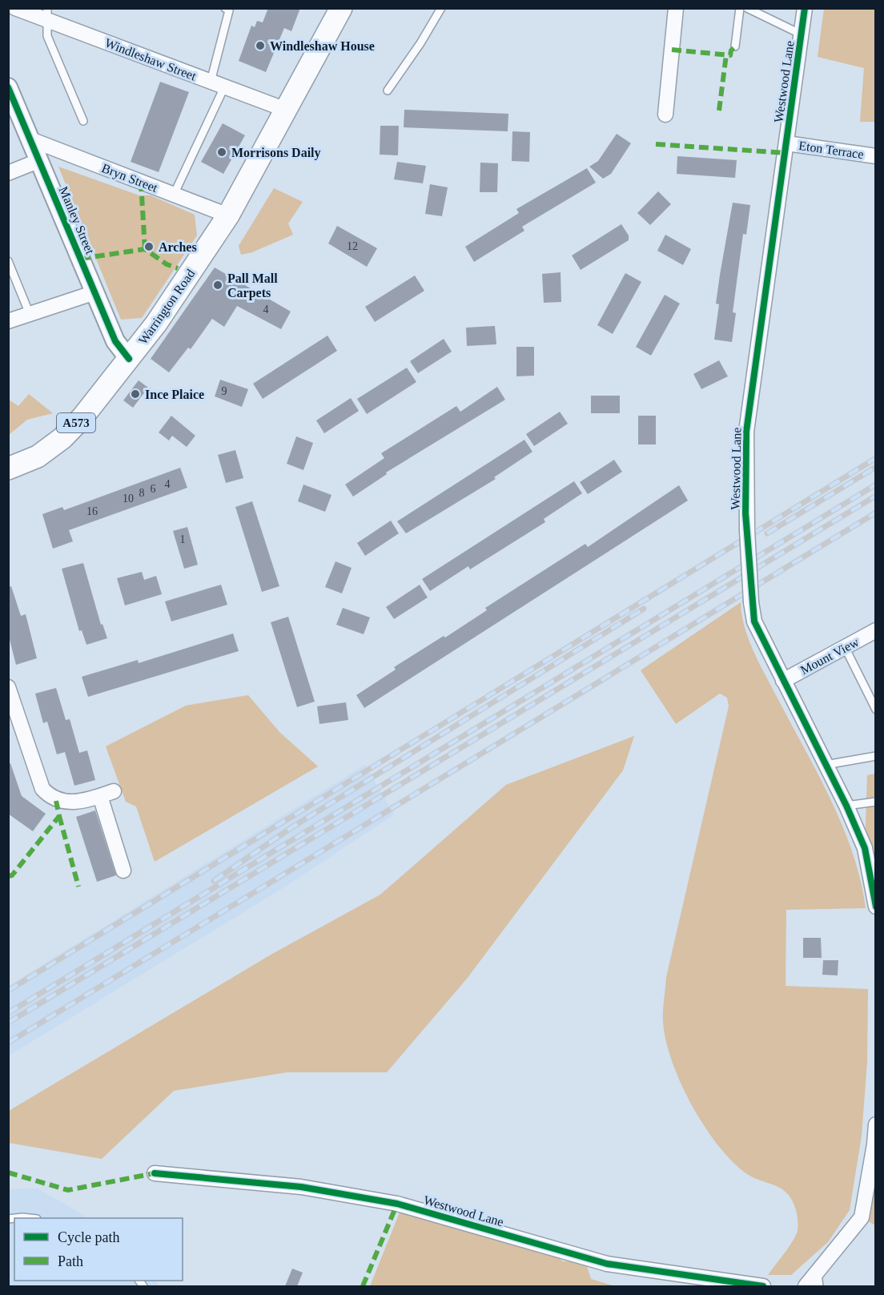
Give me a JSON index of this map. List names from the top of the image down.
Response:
{
  "streets": {
    "main road": ["Warrington Road", "A573"],
    "street": [
      "Windleshaw Street",
      "Westwood Lane",
      "Eton Terrace",
      "Bryn Street",
      "Manley Street",
      "Mount View"
    ]
  },
  "crossings": [
    ["Windleshaw Street", "Warrington Road"],
    ["Westwood Lane", "Eton Terrace"],
    ["Westwood Lane", "Mount View"],
    ["Bryn Street", "Manley Street"],
    ["Bryn Street", "Warrington Road"],
    ["Manley Street", "Warrington Road"]
  ],
  "places": [
    "Windleshaw House",
    "Morrisons Daily",
    "Arches",
    "Pall Mall Carpets",
    "Ince Plaice"
  ],
  "house_numbers": [
    "12",
    "4",
    "9",
    "4",
    "6",
    "8",
    "10",
    "16",
    "1"
  ],
  "legend": ["Cycle path", "Path"]
}
